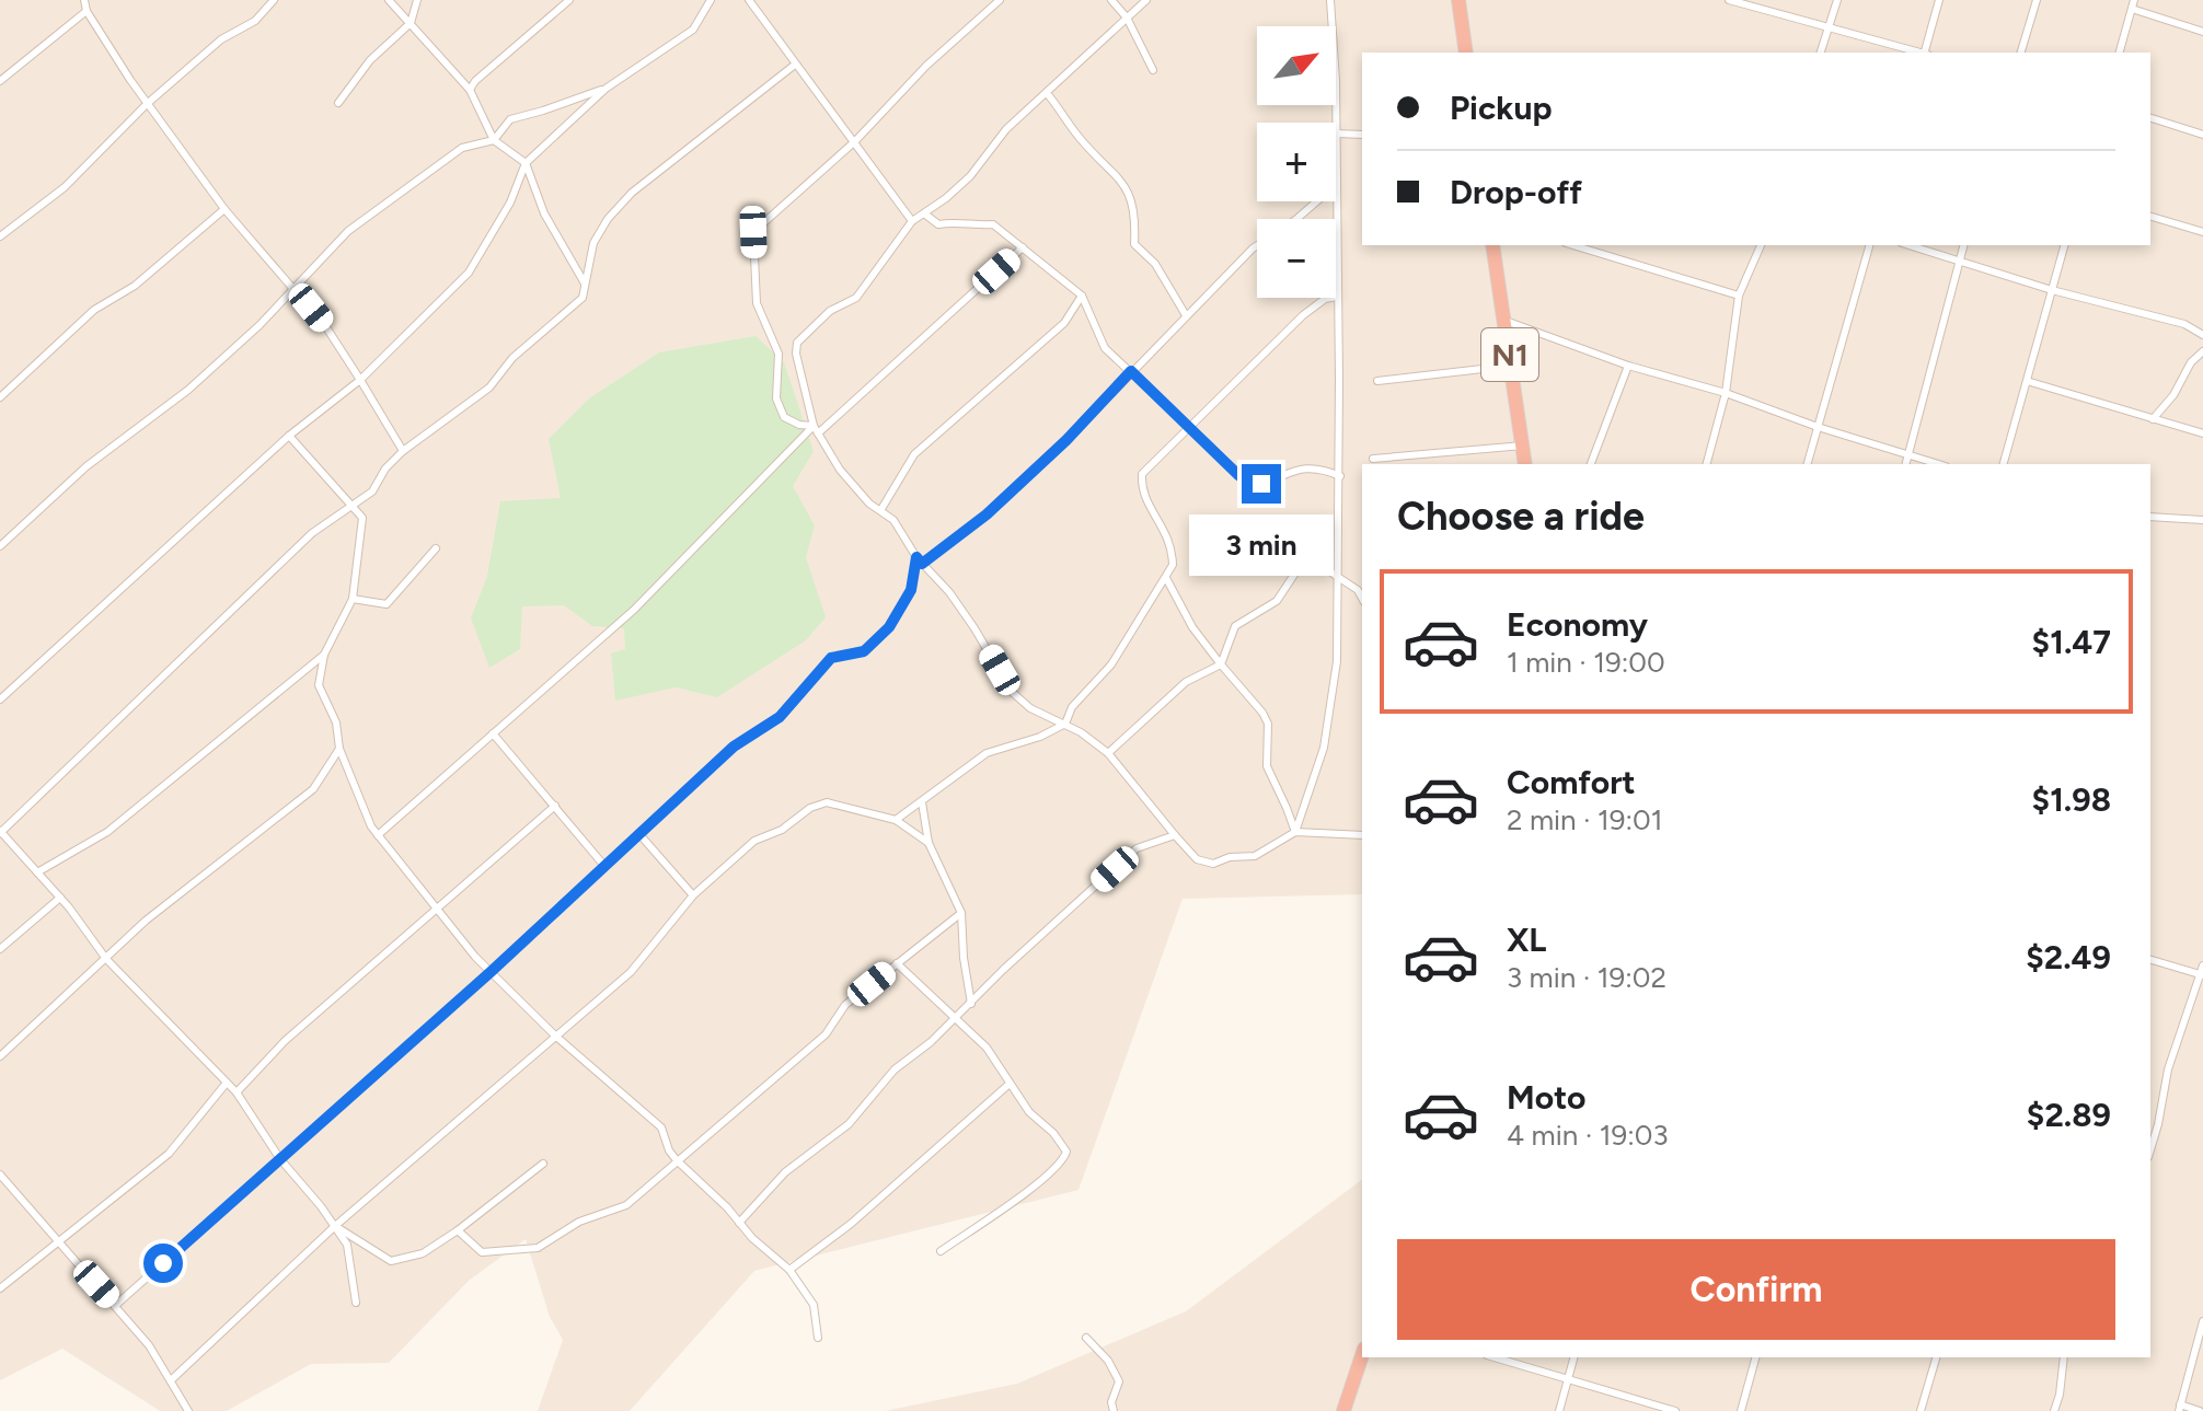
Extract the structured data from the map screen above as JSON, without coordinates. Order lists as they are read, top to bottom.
{
  "streets": {
    "highway": ["N1"]
  },
  "north": "top right",
  "page": {
    "map_buttons": ["+", "−"],
    "banner": ["Pickup", "Drop-off"],
    "heading": "Choose a ride",
    "bubble": "3 min",
    "list": [
      {
        "name": "Economy",
        "note": "1 min · 19:00",
        "value": "$1.47"
      },
      {
        "name": "Comfort",
        "note": "2 min · 19:01",
        "value": "$1.98"
      },
      {
        "name": "XL",
        "note": "3 min · 19:02",
        "value": "$2.49"
      },
      {
        "name": "Moto",
        "note": "4 min · 19:03",
        "value": "$2.89"
      }
    ],
    "buttons": "Confirm"
  }
}
